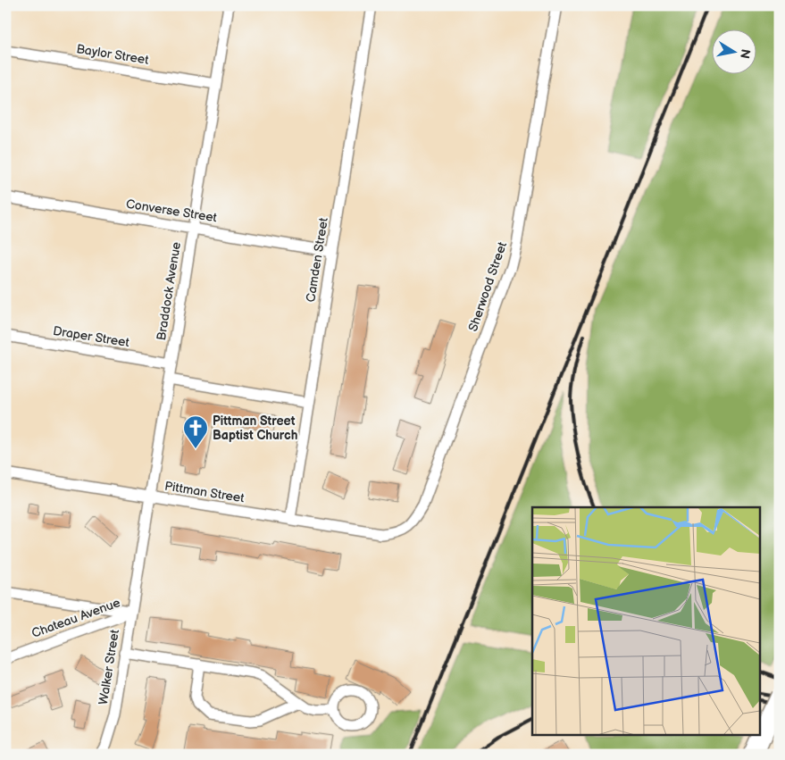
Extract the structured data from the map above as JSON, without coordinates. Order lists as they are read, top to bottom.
{
  "streets": {
    "street": [
      "Baylor Street",
      "Converse Street",
      "Camden Street",
      "Sherwood Street",
      "Braddock Avenue",
      "Draper Street",
      "Pittman Street",
      "Chateau Avenue",
      "Walker Street"
    ]
  },
  "crossings": [
    ["Baylor Street", "Braddock Avenue"],
    ["Converse Street", "Camden Street"],
    ["Converse Street", "Braddock Avenue"],
    ["Camden Street", "Pittman Street"],
    ["Sherwood Street", "Pittman Street"],
    ["Braddock Avenue", "Draper Street"],
    ["Braddock Avenue", "Pittman Street"],
    ["Braddock Avenue", "Walker Street"],
    ["Chateau Avenue", "Walker Street"]
  ],
  "places": {
    "church": ["Pittman Street Baptist Church"]
  },
  "north": "right"
}
